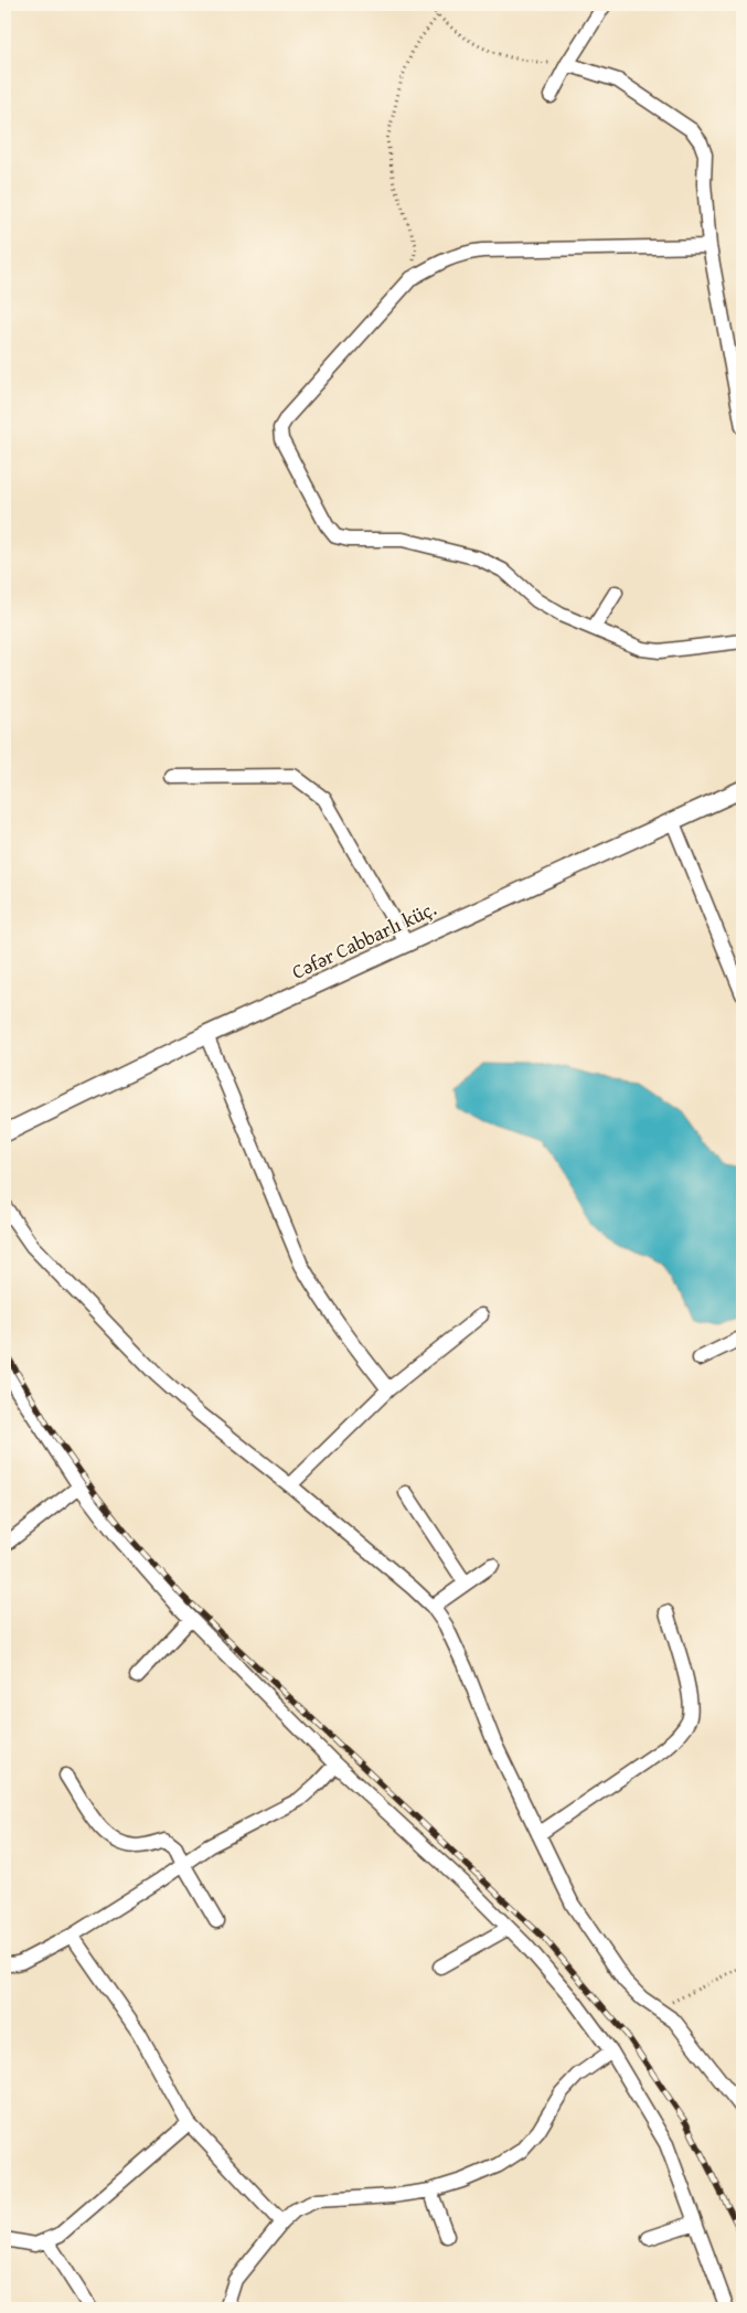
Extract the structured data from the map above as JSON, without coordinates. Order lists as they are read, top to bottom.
{
  "streets": {
    "street": ["Cəfər Cabbarlı küç."]
  }
}
